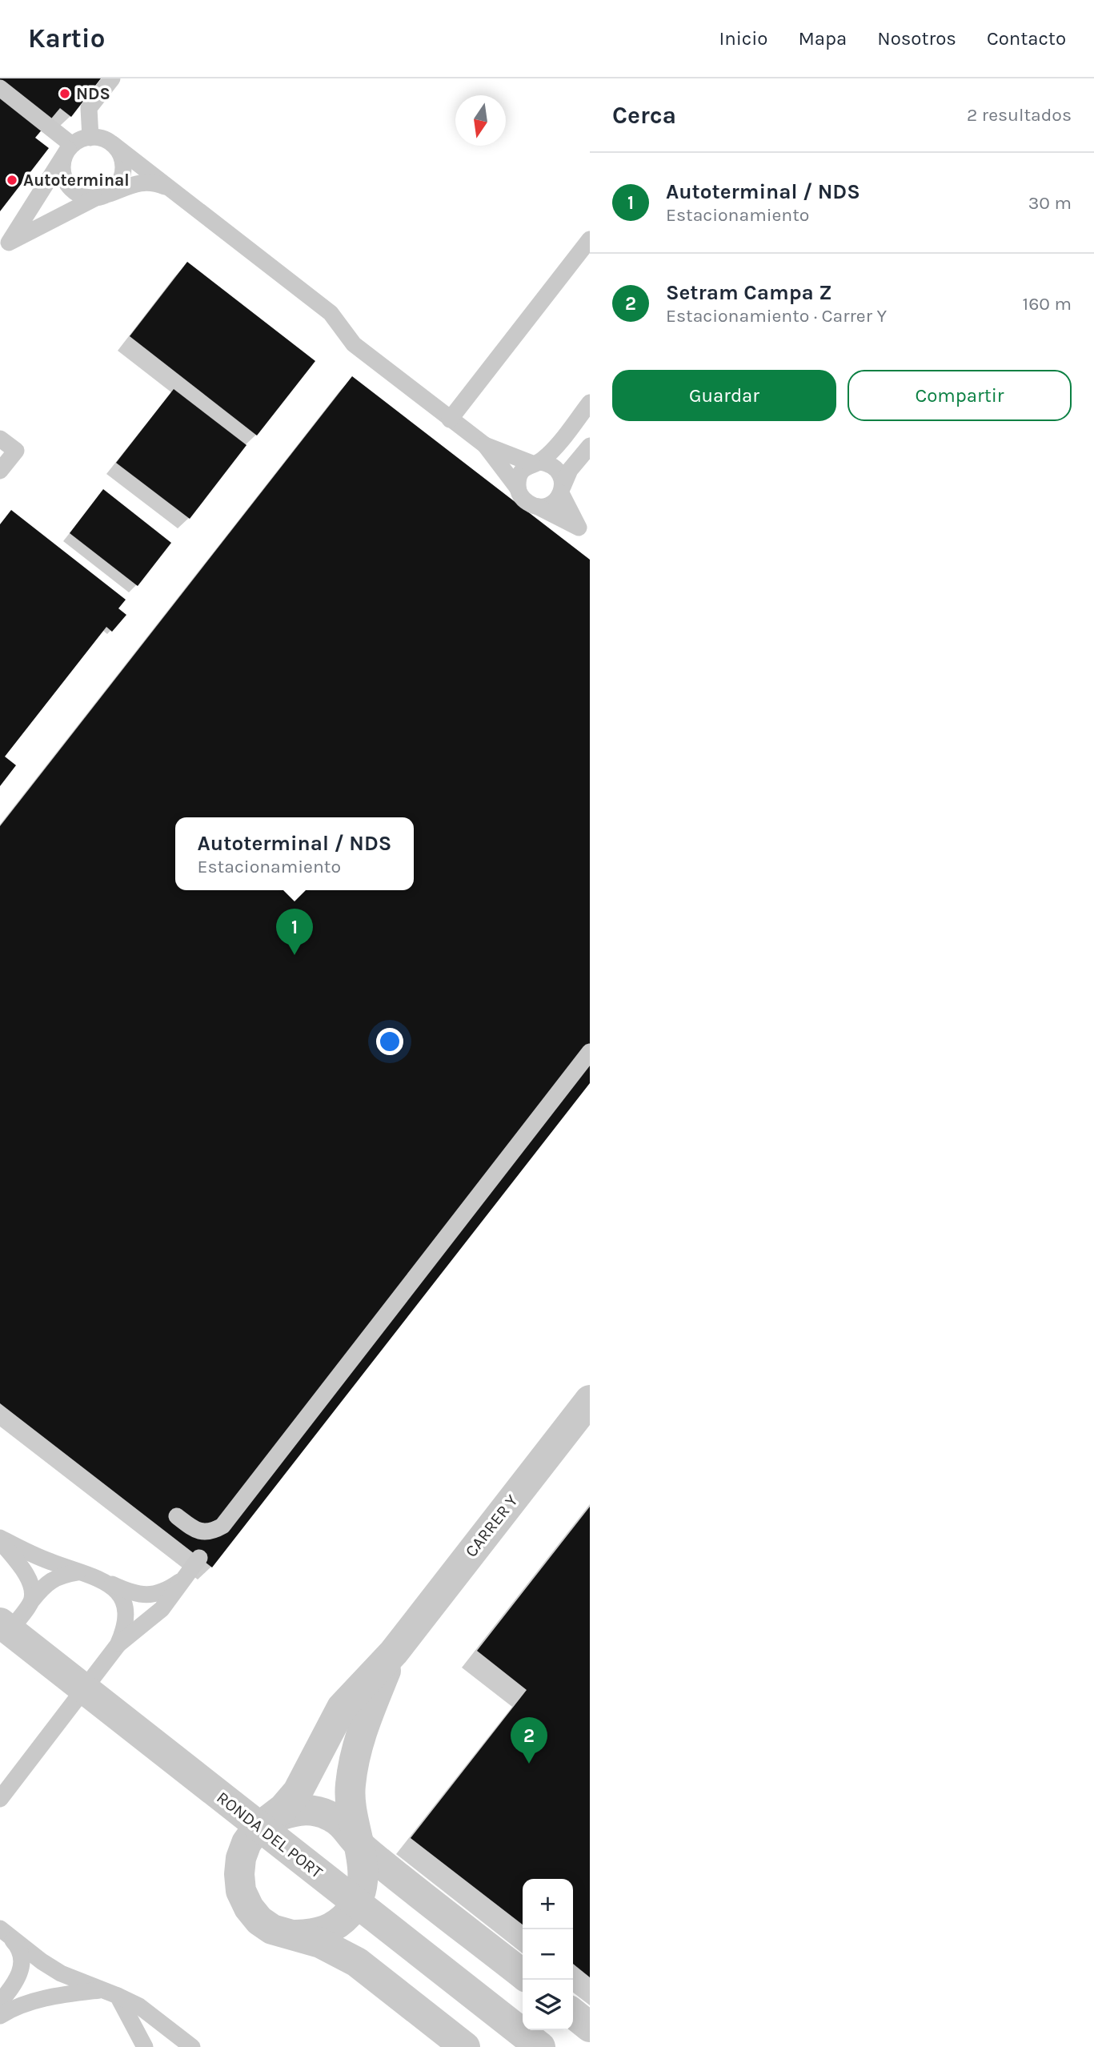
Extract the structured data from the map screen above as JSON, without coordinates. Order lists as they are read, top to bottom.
{
  "streets": {
    "street": ["CARRER Y", "RONDA DEL PORT"]
  },
  "places": ["NDS", "Autoterminal"],
  "north": "bottom",
  "page": {
    "header": "Kartio",
    "nav": [
      "Inicio",
      "Mapa",
      "Nosotros",
      "Contacto"
    ],
    "heading": ["Cerca", "2 resultados"],
    "list": [
      {
        "mark": "1",
        "name": "Autoterminal / NDS",
        "note": "Estacionamiento",
        "value": "30 m"
      },
      {
        "mark": "2",
        "name": "Setram Campa Z",
        "note": "Estacionamiento · Carrer Y",
        "value": "160 m"
      }
    ],
    "buttons": ["Guardar", "Compartir"],
    "popup": ["Autoterminal / NDS", "Estacionamiento"],
    "pins": ["1", "2"],
    "map_buttons": ["+", "−"]
  }
}
